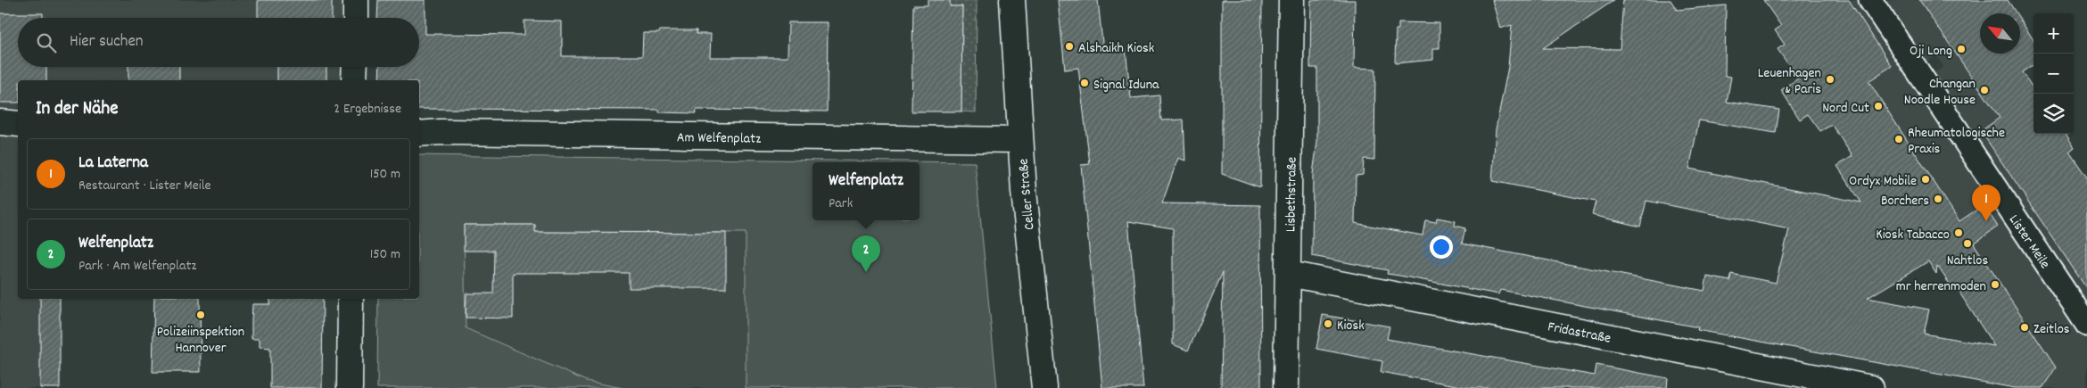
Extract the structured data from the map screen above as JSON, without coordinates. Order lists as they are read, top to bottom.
{
  "streets": {
    "street": [
      "Am Welfenplatz",
      "Celler Straße",
      "Lisbethstraße",
      "Lister Meile",
      "Fridastraße"
    ]
  },
  "crossings": [
    ["Am Welfenplatz", "Celler Straße"],
    ["Lisbethstraße", "Fridastraße"]
  ],
  "places": [
    "Alshaikh Kiosk",
    "Oji Long",
    "Leuenhagen & Paris",
    "Signal Iduna",
    "Changan Noodle House",
    "Nord Cut",
    "Rheumatologische Praxis",
    "Ordyx Mobile",
    "Borchers",
    "Kiosk Tabacco",
    "Nahtlos",
    "mr herrenmoden",
    "Polizeiinspektion Hannover",
    "Kiosk",
    "Zeitlos"
  ],
  "north": "top left",
  "page": {
    "map_buttons": ["+", "−"],
    "search": "Hier suchen",
    "heading": ["In der Nähe", "2 Ergebnisse"],
    "list": [
      {
        "mark": "1",
        "name": "La Laterna",
        "note": "Restaurant · Lister Meile",
        "value": "150 m"
      },
      {
        "mark": "2",
        "name": "Welfenplatz",
        "note": "Park · Am Welfenplatz",
        "value": "150 m"
      }
    ],
    "popup": ["Welfenplatz", "Park"],
    "pins": ["1", "2"]
  }
}
